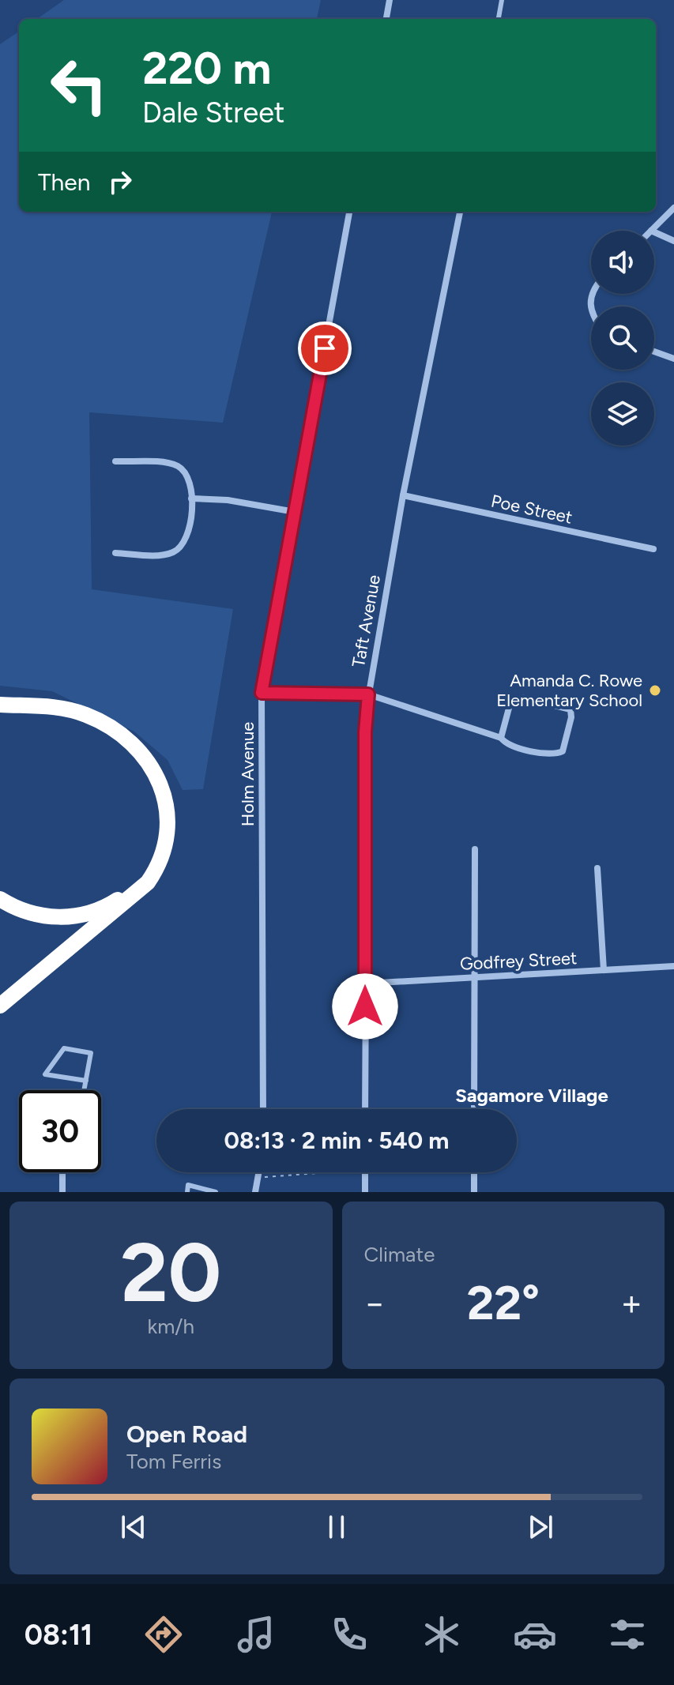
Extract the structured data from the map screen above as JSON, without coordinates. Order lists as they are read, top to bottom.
{
  "streets": {
    "street": [
      "Poe Street",
      "Taft Avenue",
      "Holm Avenue",
      "Godfrey Street"
    ]
  },
  "crossings": [
    ["Poe Street", "Taft Avenue"],
    ["Taft Avenue", "Godfrey Street"]
  ],
  "districts": ["Sagamore Village"],
  "places": ["Amanda C. Rowe Elementary School"],
  "page": {
    "turn": ["220 m", "Dale Street"],
    "then": "Then",
    "limit": "30",
    "trip": "08:13 · 2 min · 540 m",
    "tile": [
      ["20", "km/h"],
      "Climate"
    ],
    "heat": ["−", "22°", "+"],
    "song": ["Open Road", "Tom Ferris"],
    "tabs": "08:11"
  }
}
